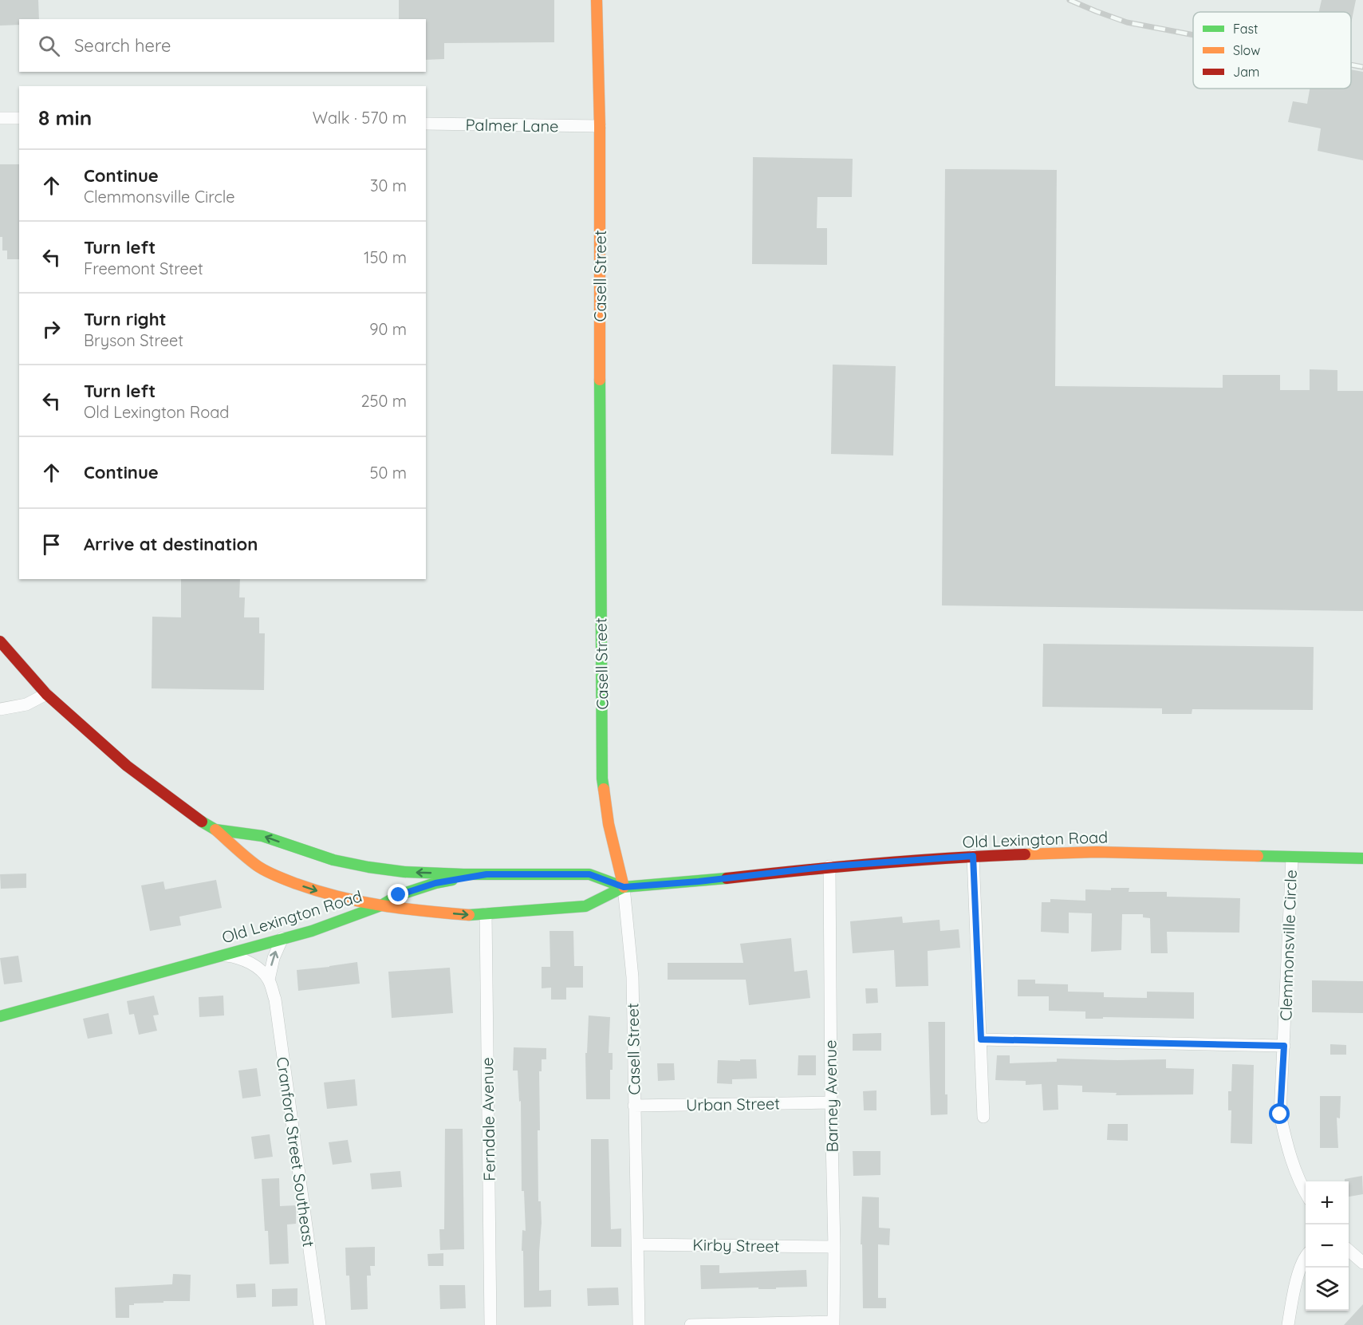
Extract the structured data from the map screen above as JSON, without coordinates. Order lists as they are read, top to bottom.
{
  "streets": {
    "main road": ["Casell Street", "Old Lexington Road"],
    "street": [
      "Palmer Lane",
      "Clemmonsville Circle",
      "Barney Avenue",
      "Urban Street",
      "Ferndale Avenue",
      "Cranford Street Southeast",
      "Kirby Street"
    ]
  },
  "crossings": [
    ["Palmer Lane", "Casell Street"],
    ["Casell Street", "Old Lexington Road"],
    ["Casell Street", "Urban Street"],
    ["Casell Street", "Kirby Street"],
    ["Old Lexington Road", "Clemmonsville Circle"],
    ["Old Lexington Road", "Barney Avenue"],
    ["Old Lexington Road", "Ferndale Avenue"],
    ["Old Lexington Road", "Cranford Street Southeast"],
    ["Barney Avenue", "Urban Street"],
    ["Barney Avenue", "Kirby Street"]
  ],
  "legend": ["Fast", "Slow", "Jam"],
  "page": {
    "search": "Search here",
    "heading": ["8 min", "Walk · 570 m"],
    "list": [
      ["Continue", "Clemmonsville Circle", "30 m"],
      ["Turn left", "Freemont Street", "150 m"],
      ["Turn right", "Bryson Street", "90 m"],
      ["Turn left", "Old Lexington Road", "250 m"],
      ["Continue", "50 m"],
      "Arrive at destination"
    ],
    "map_buttons": ["+", "−"]
  }
}
